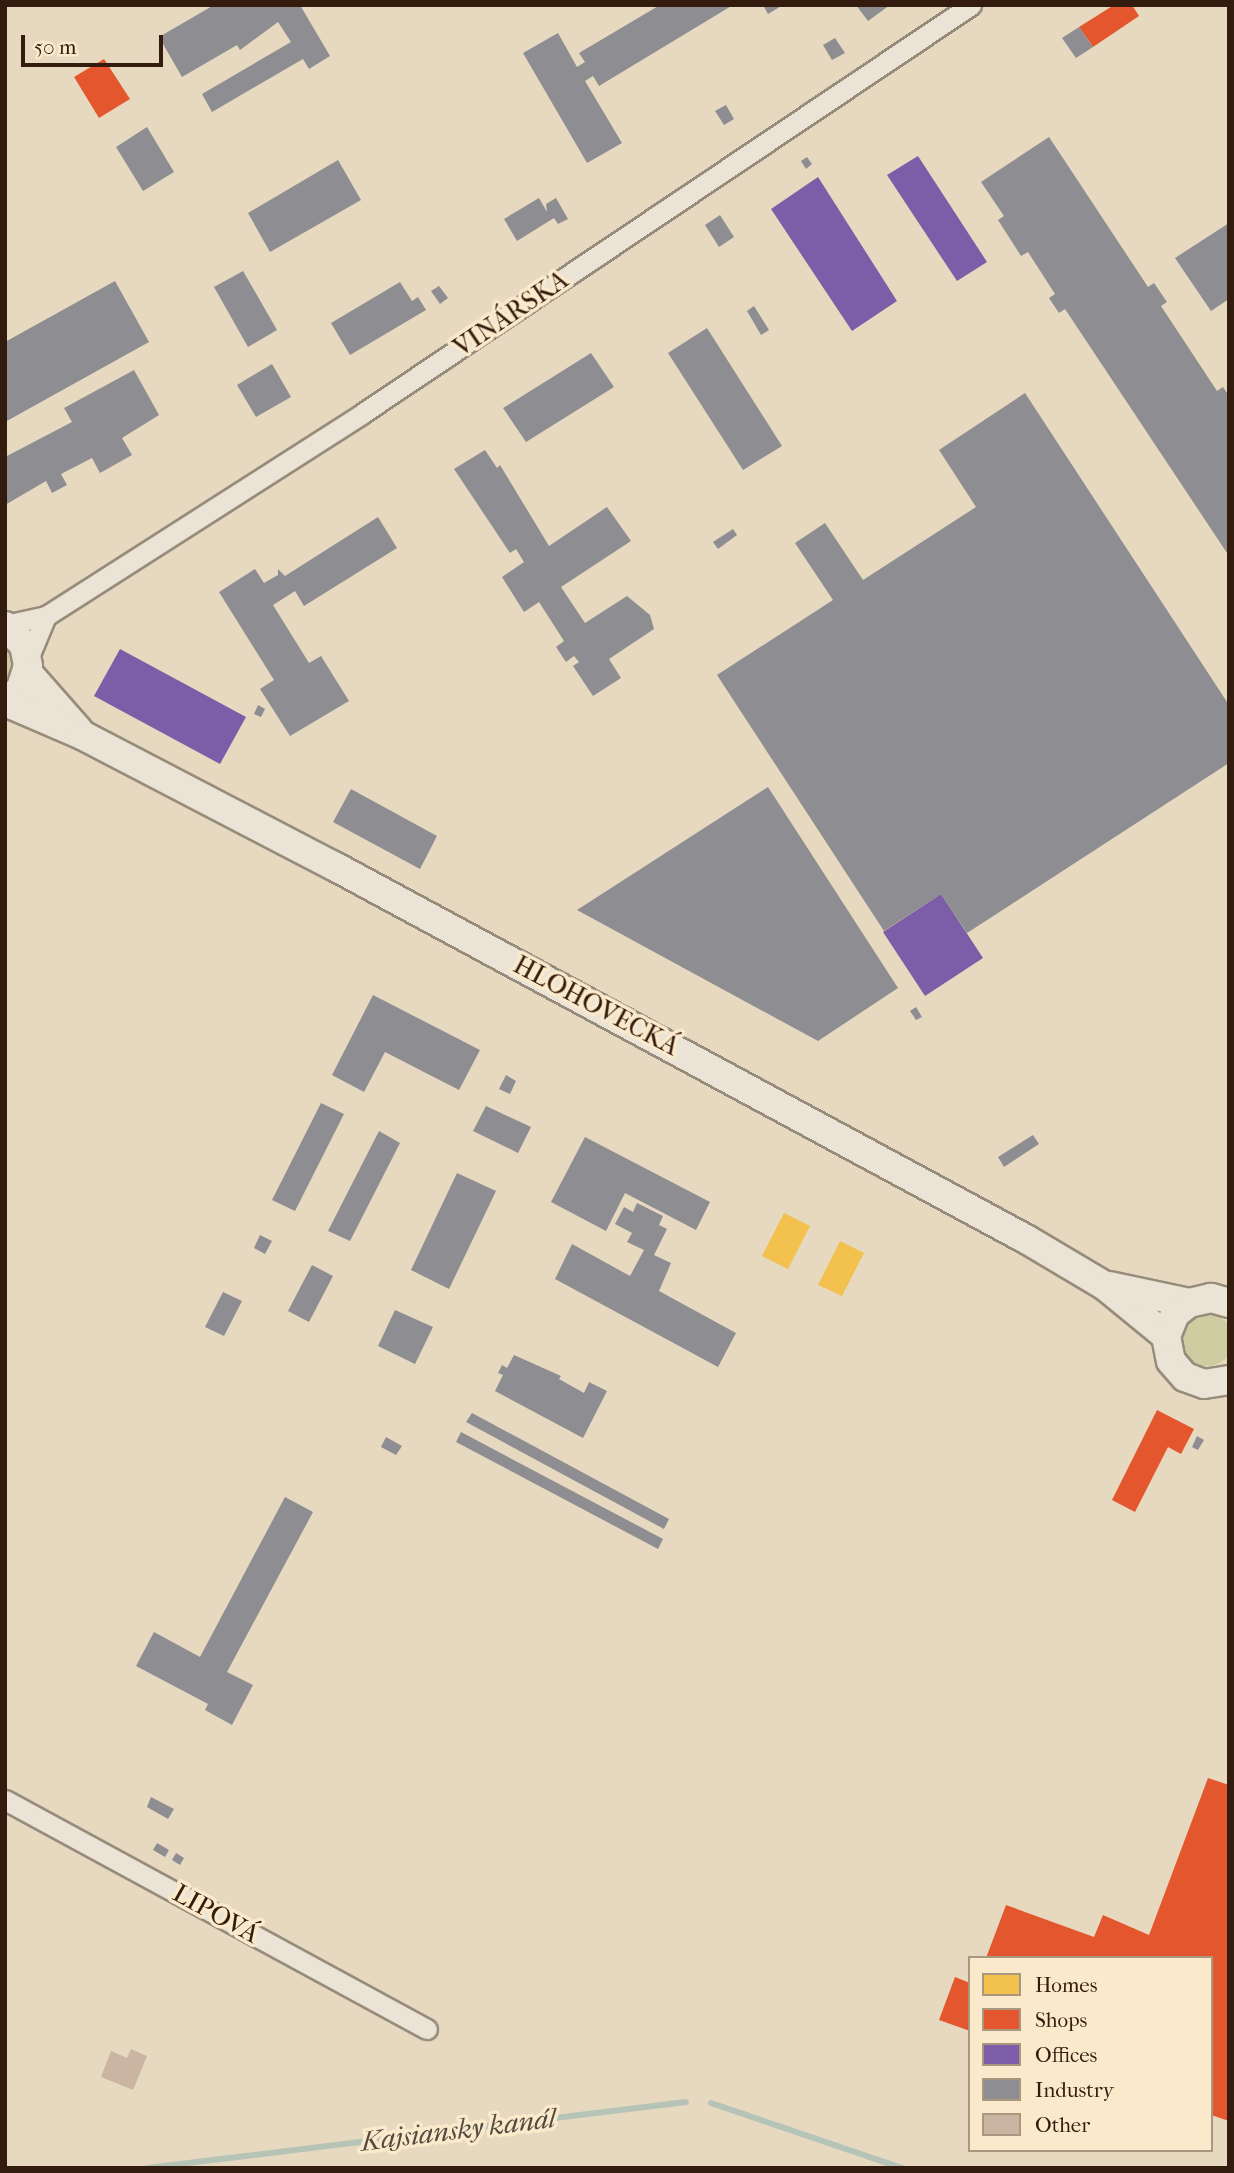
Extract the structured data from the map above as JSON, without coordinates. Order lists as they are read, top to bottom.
{
  "streets": {
    "main road": ["HLOHOVECKÁ"],
    "street": ["VINÁRSKA", "LIPOVÁ"]
  },
  "crossings": [
    ["VINÁRSKA", "HLOHOVECKÁ"]
  ],
  "water": ["Kajsiansky kanál"],
  "legend": [
    "Homes",
    "Shops",
    "Offices",
    "Industry",
    "Other"
  ],
  "scale_bar": "50 m"
}
